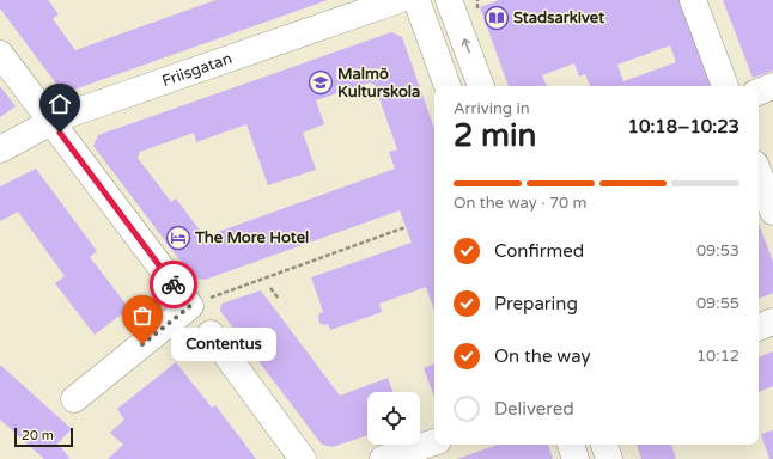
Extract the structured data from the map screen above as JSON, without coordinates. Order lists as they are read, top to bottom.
{
  "streets": {
    "street": ["Friisgatan"]
  },
  "places": {
    "library": ["Stadsarkivet"],
    "school or university": ["Malmö Kulturskola"],
    "hotel": ["The More Hotel"],
    "other": ["Contentus"]
  },
  "scale_bar": "20 m",
  "page": {
    "heading": ["2 min", "Arriving in", "10:18–10:23"],
    "bar": "On the way · 70 m",
    "list": [
      ["Confirmed", "09:53"],
      ["Preparing", "09:55"],
      ["On the way", "10:12"],
      "Delivered"
    ],
    "bubble": "Contentus",
    "scale": "20 m"
  }
}
